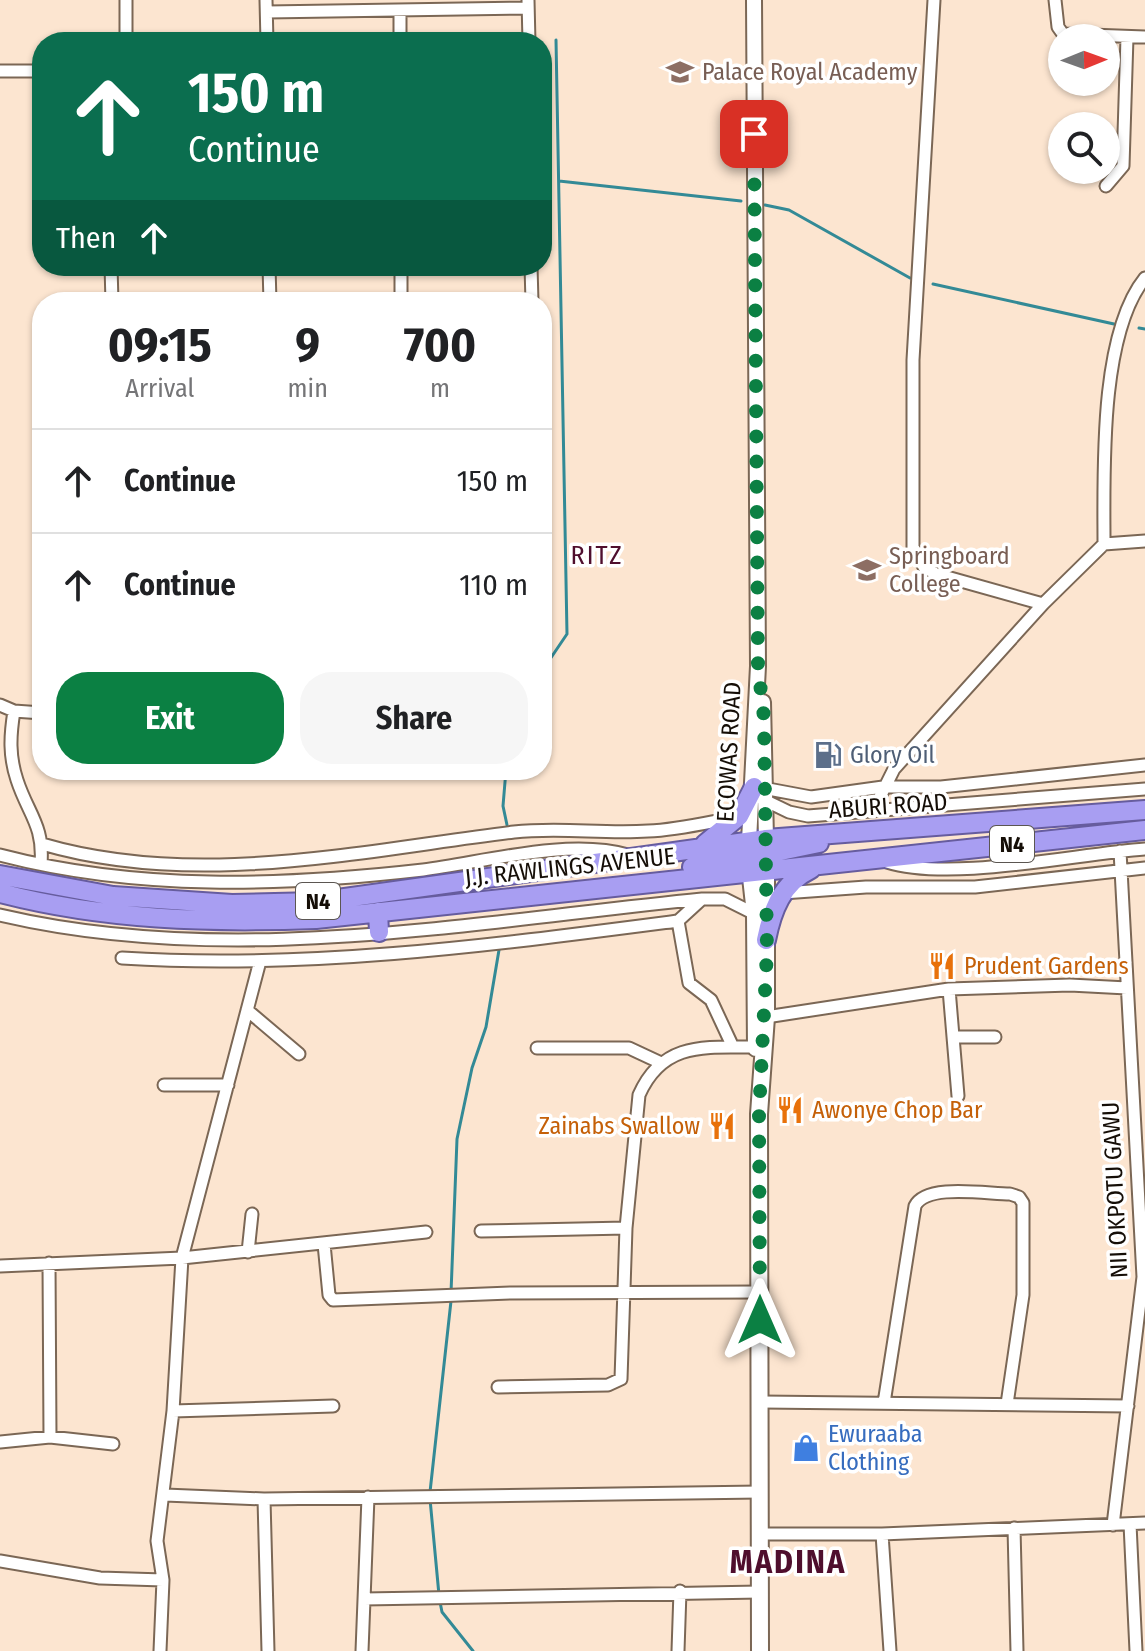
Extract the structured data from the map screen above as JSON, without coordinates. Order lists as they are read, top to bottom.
{
  "streets": {
    "highway": ["ABURI ROAD", "N4", "J.J. RAWLINGS AVENUE"],
    "street": ["ECOWAS ROAD", "NII OKPOTU GAWU"]
  },
  "crossings": [
    ["ECOWAS ROAD", "ABURI ROAD"],
    ["ECOWAS ROAD", "J.J. RAWLINGS AVENUE"],
    ["ABURI ROAD", "J.J. RAWLINGS AVENUE"]
  ],
  "districts": ["RITZ", "MADINA"],
  "places": {
    "school or university": ["Palace Royal Academy", "Springboard College"],
    "fuel station": ["Glory Oil"],
    "restaurant": ["Prudent Gardens", "Awonye Chop Bar", "Zainabs Swallow"],
    "shop": ["Ewuraaba Clothing"]
  },
  "north": "right",
  "page": {
    "turn": ["150 m", "Continue"],
    "then": "Then",
    "eta": [
      "09:15",
      "Arrival",
      "9",
      "min",
      "700",
      "m"
    ],
    "list": [
      {
        "name": "Continue",
        "value": "150 m"
      },
      {
        "name": "Continue",
        "value": "110 m"
      }
    ],
    "buttons": ["Exit", "Share"]
  }
}
